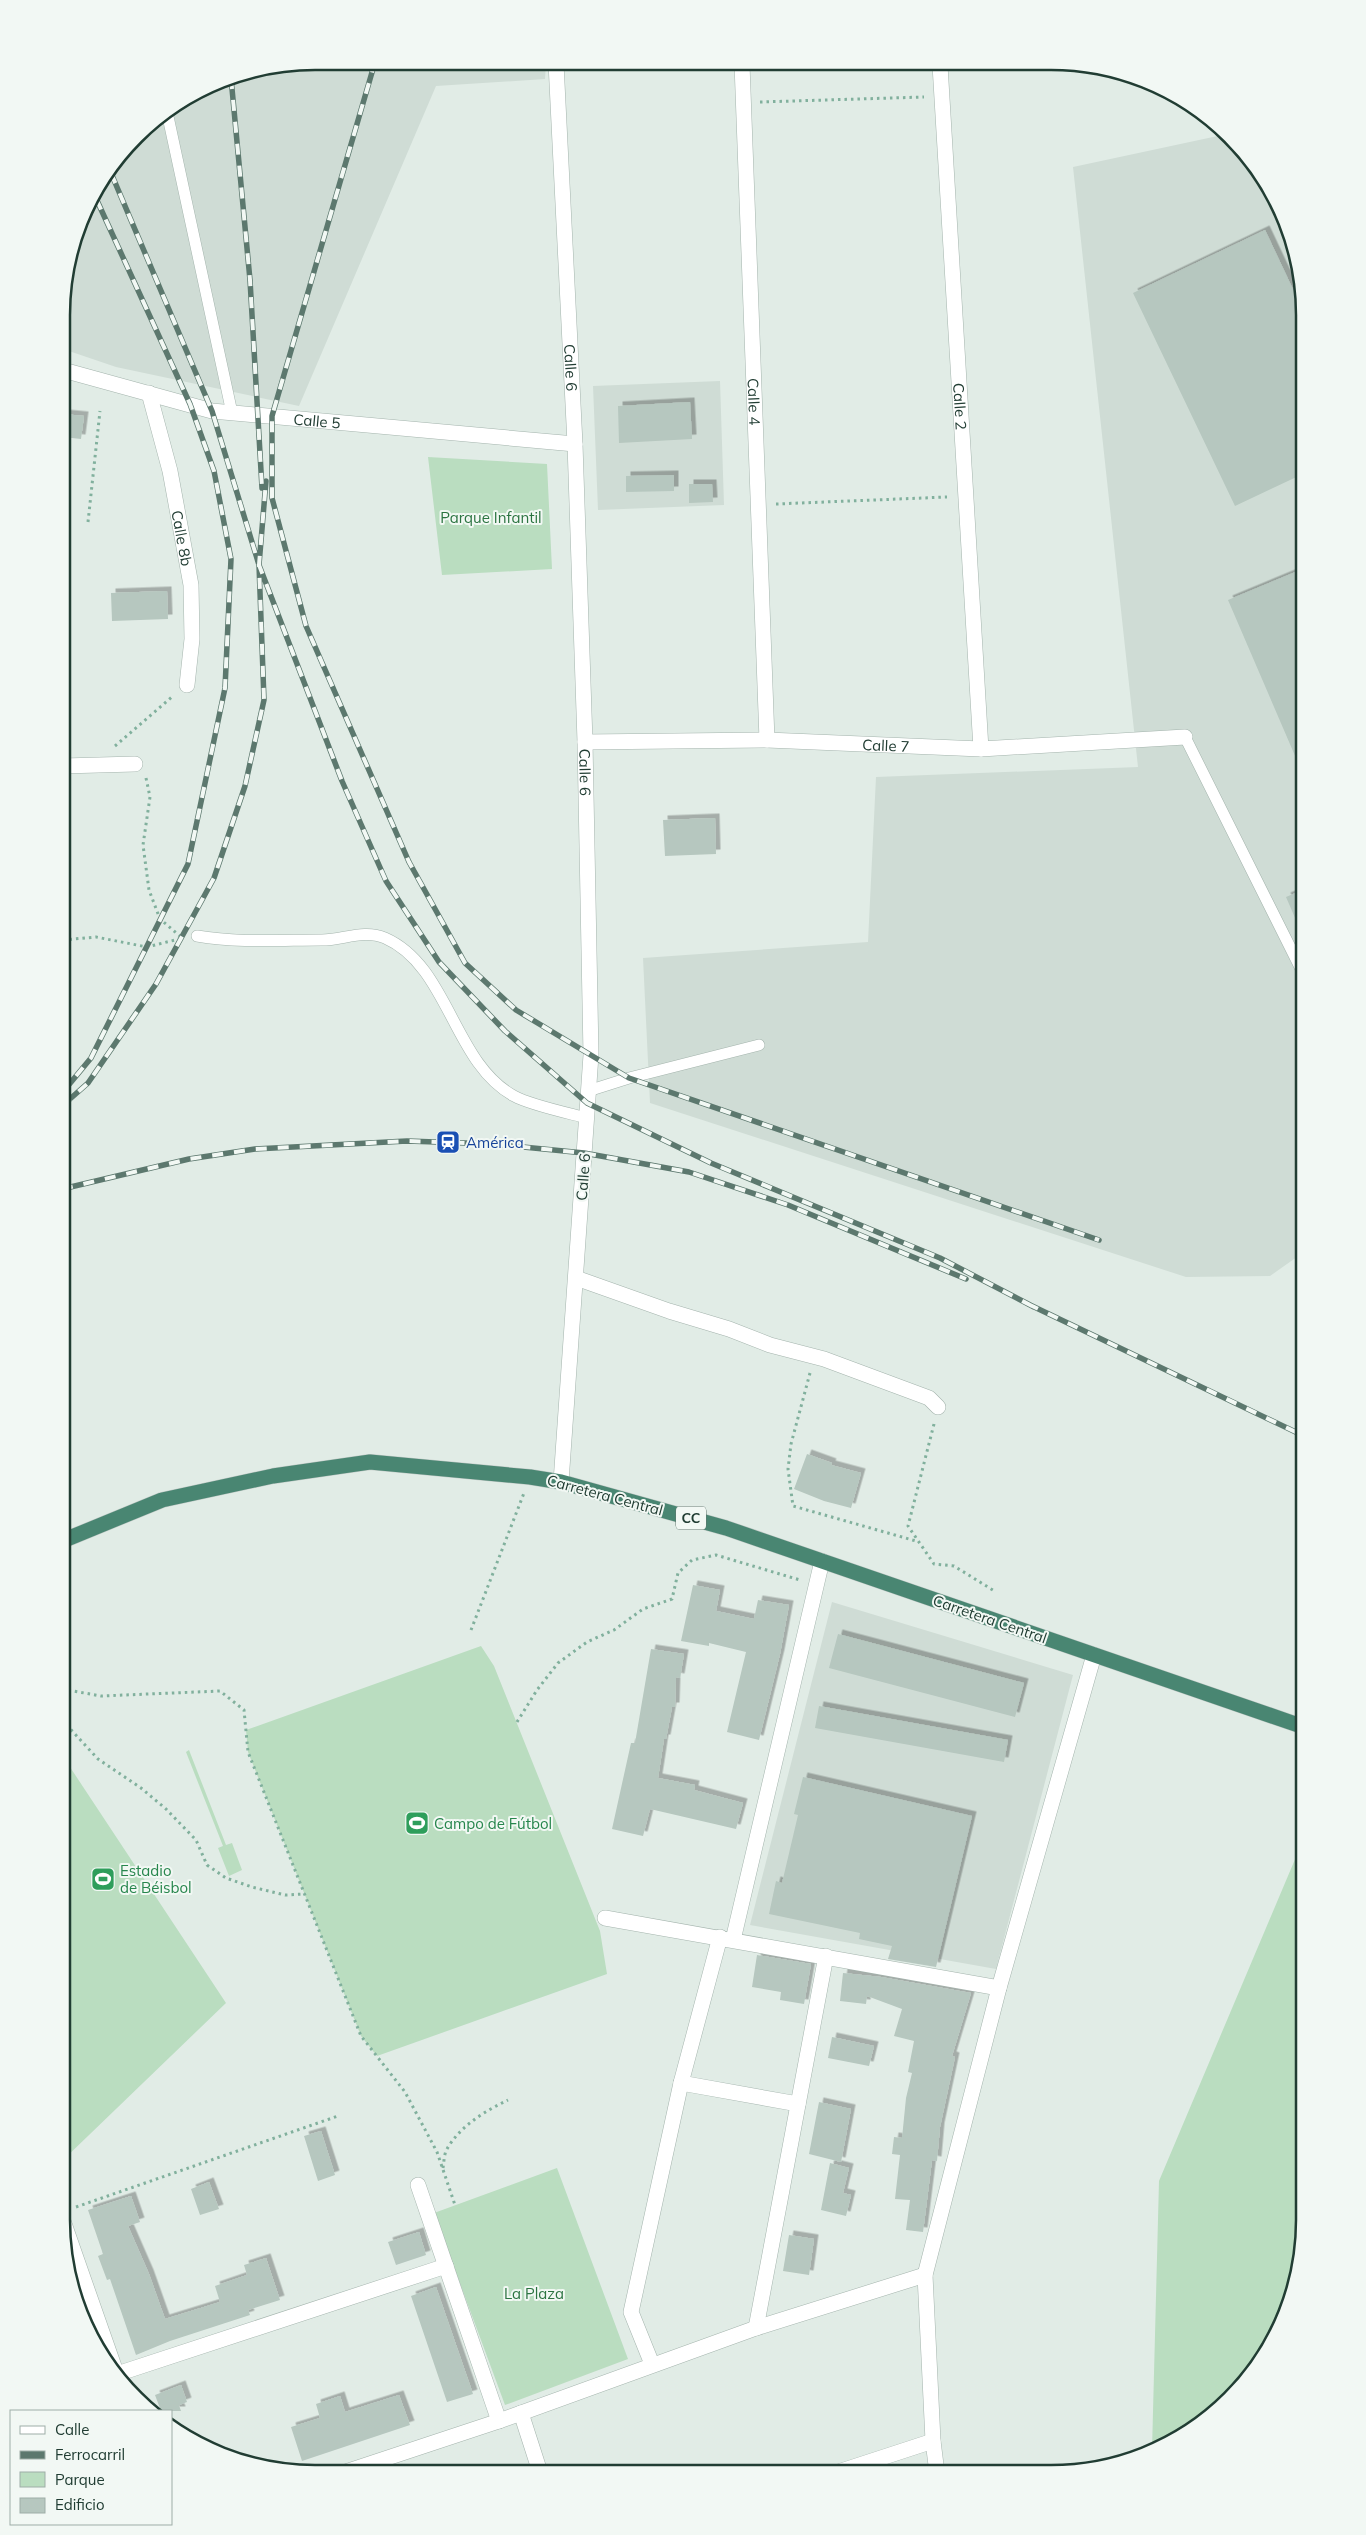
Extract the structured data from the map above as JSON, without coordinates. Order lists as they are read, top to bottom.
{
  "streets": {
    "highway": ["Carretera Central", "CC"],
    "street": [
      "Calle 6",
      "Calle 4",
      "Calle 2",
      "Calle 5",
      "Calle 8b",
      "Calle 7"
    ]
  },
  "crossings": [
    ["Calle 6", "Calle 5"],
    ["Calle 6", "Calle 7"],
    ["Calle 6", "Carretera Central"],
    ["Calle 4", "Calle 7"],
    ["Calle 2", "Calle 7"],
    ["Calle 5", "Calle 8b"]
  ],
  "parks": ["Parque Infantil", "La Plaza"],
  "places": {
    "station": ["América"],
    "sports": ["Campo de Fútbol", "Estadio de Béisbol"]
  },
  "legend": [
    "Calle",
    "Ferrocarril",
    "Parque",
    "Edificio"
  ]
}
